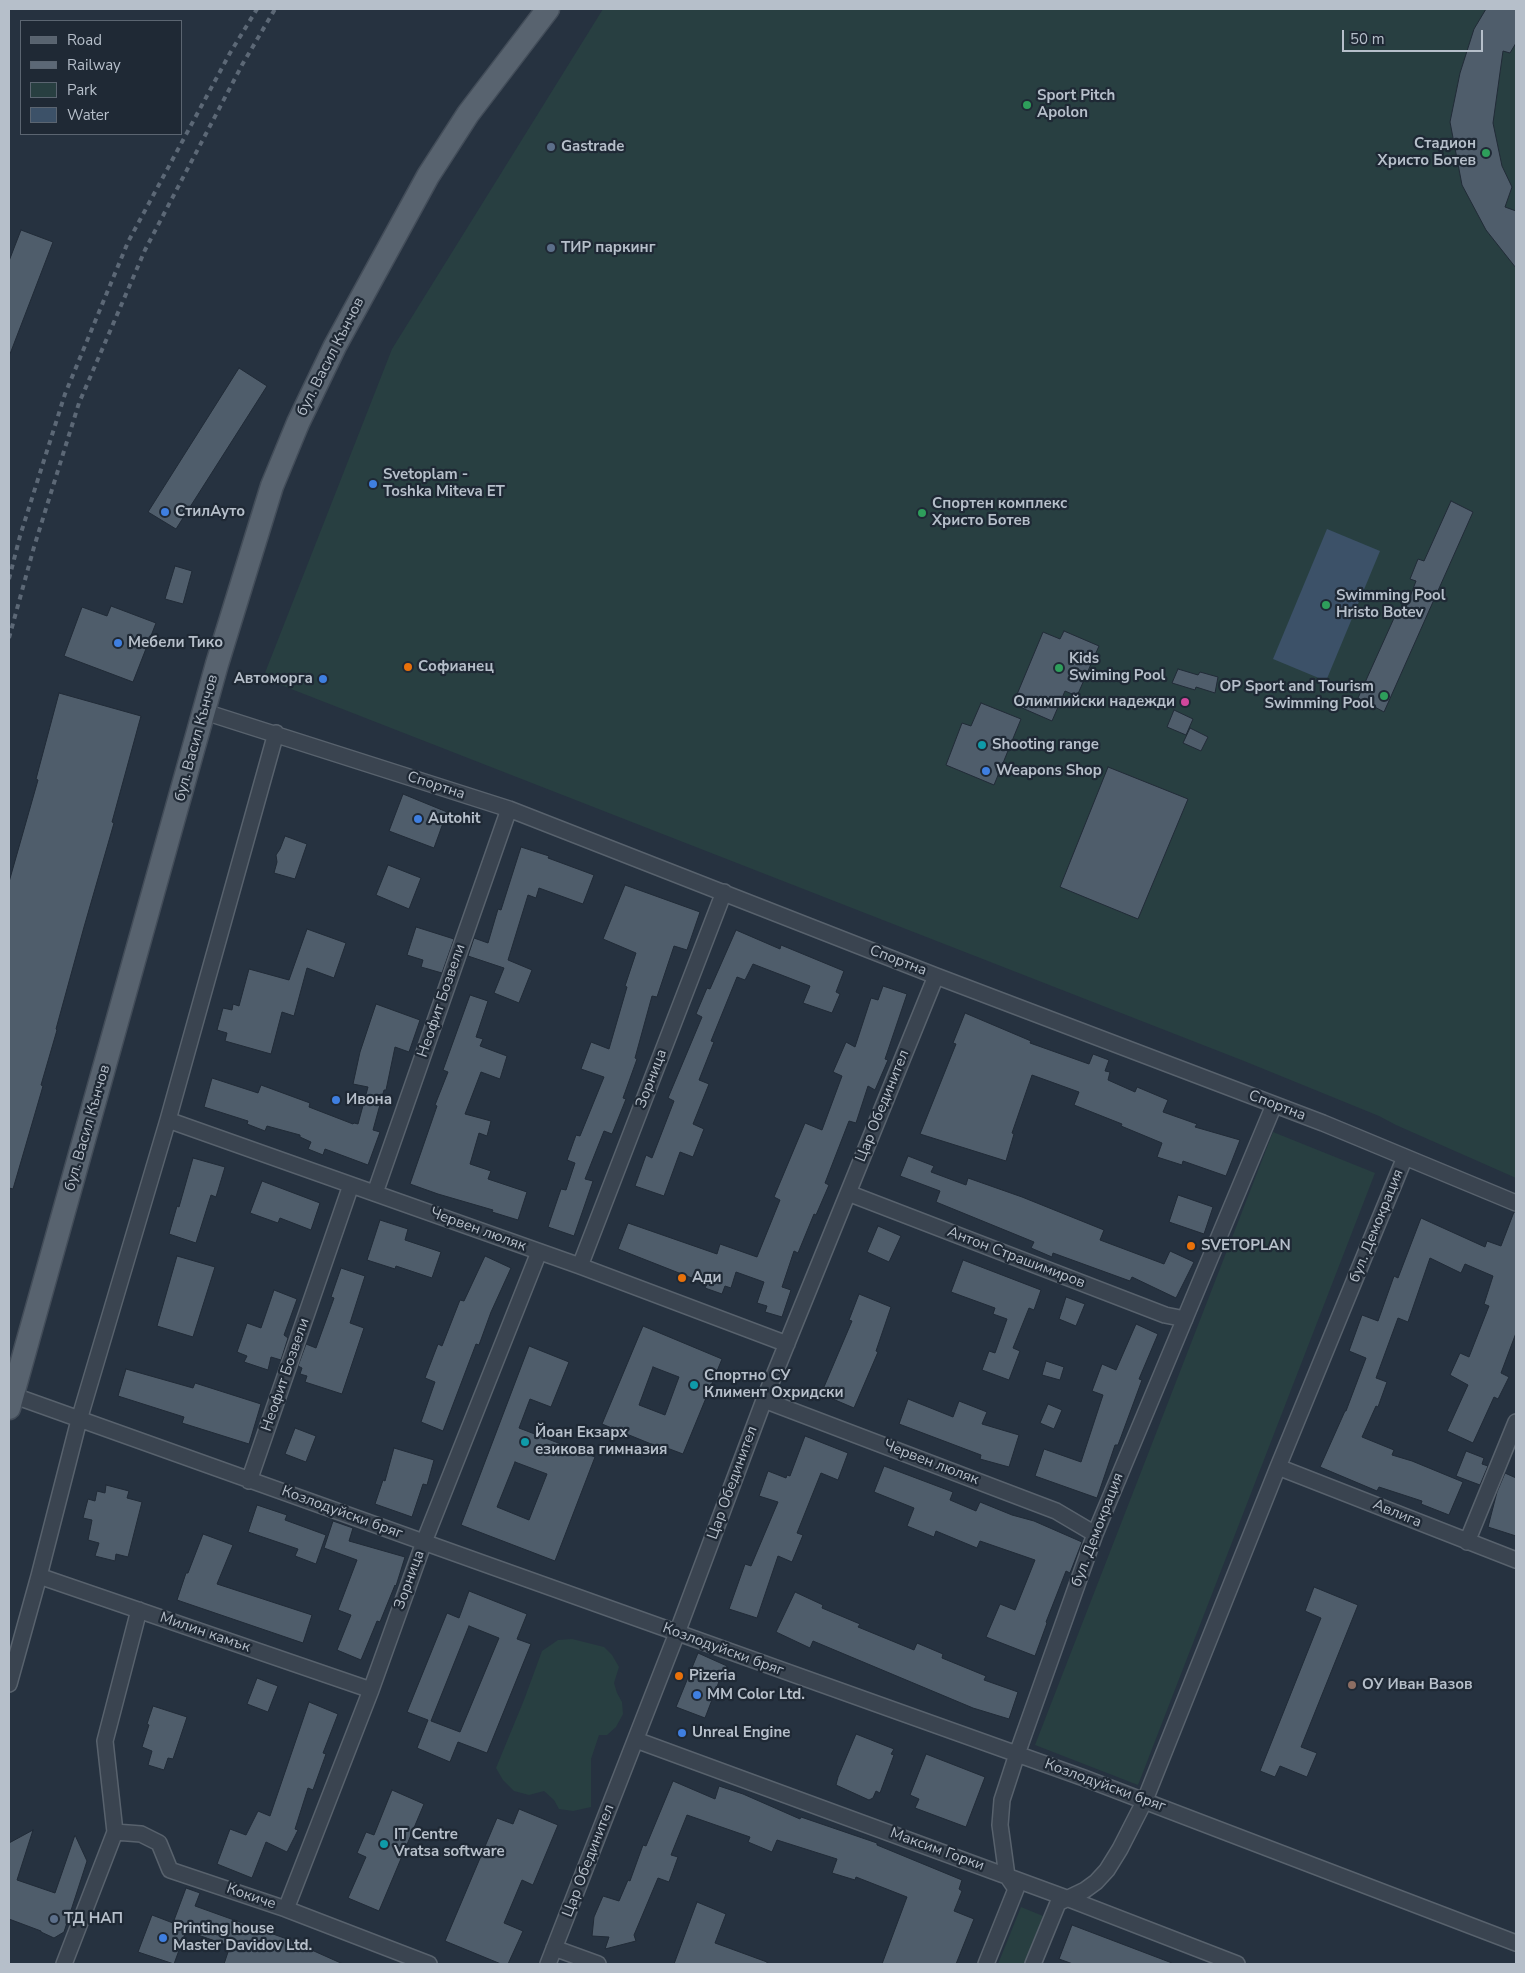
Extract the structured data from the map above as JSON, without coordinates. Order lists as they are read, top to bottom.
{
  "streets": {
    "main road": ["бул. Васил Кънчов"],
    "street": [
      "Спортна",
      "Неофит Бозвели",
      "Зорница",
      "Цар Обединител",
      "бул. Демокрация",
      "Червен люляк",
      "Антон Страшимиров",
      "Козлодуйски бряг",
      "Авлига",
      "Милин камък",
      "Максим Горки",
      "Кокиче"
    ]
  },
  "crossings": [
    ["бул. Васил Кънчов", "Спортна"],
    ["бул. Васил Кънчов", "Козлодуйски бряг"],
    ["Спортна", "Неофит Бозвели"],
    ["Спортна", "Зорница"],
    ["Спортна", "Цар Обединител"],
    ["Спортна", "бул. Демокрация"],
    ["Неофит Бозвели", "Червен люляк"],
    ["Неофит Бозвели", "Козлодуйски бряг"],
    ["Зорница", "Червен люляк"],
    ["Зорница", "Козлодуйски бряг"],
    ["Зорница", "Милин камък"],
    ["Зорница", "Кокиче"],
    ["Цар Обединител", "Червен люляк"],
    ["Цар Обединител", "Антон Страшимиров"],
    ["Цар Обединител", "Козлодуйски бряг"],
    ["Цар Обединител", "Максим Горки"],
    ["бул. Демокрация", "Червен люляк"],
    ["бул. Демокрация", "Антон Страшимиров"],
    ["бул. Демокрация", "Козлодуйски бряг"],
    ["бул. Демокрация", "Авлига"],
    ["бул. Демокрация", "Максим Горки"]
  ],
  "places": [
    "Sport Pitch Apolon",
    "Gastrade",
    "Стадион Христо Ботев",
    "ТИР паркинг",
    "Svetoplam - Toshka Miteva ET",
    "СтилАуто",
    "Спортен комплекс Христо Ботев",
    "Swimming Pool Hristo Botev",
    "Мебели Тико",
    "Софианец",
    "Kids Swiming Pool",
    "Автоморга",
    "OP Sport and Tourism Swimming Pool",
    "Олимпийски надежди",
    "Shooting range",
    "Weapons Shop",
    "Autohit",
    "Ивона",
    "SVETOPLAN",
    "Ади",
    "Спортно СУ Климент Охридски",
    "Йоан Екзарх езикова гимназия",
    "Pizeria",
    "ОУ Иван Вазов",
    "MM Color Ltd.",
    "Unreal Engine",
    "IT Centre Vratsa software",
    "ТД НАП",
    "Printing house Master Davidov Ltd."
  ],
  "legend": [
    "Road",
    "Railway",
    "Park",
    "Water"
  ],
  "scale_bar": "50 m"
}
